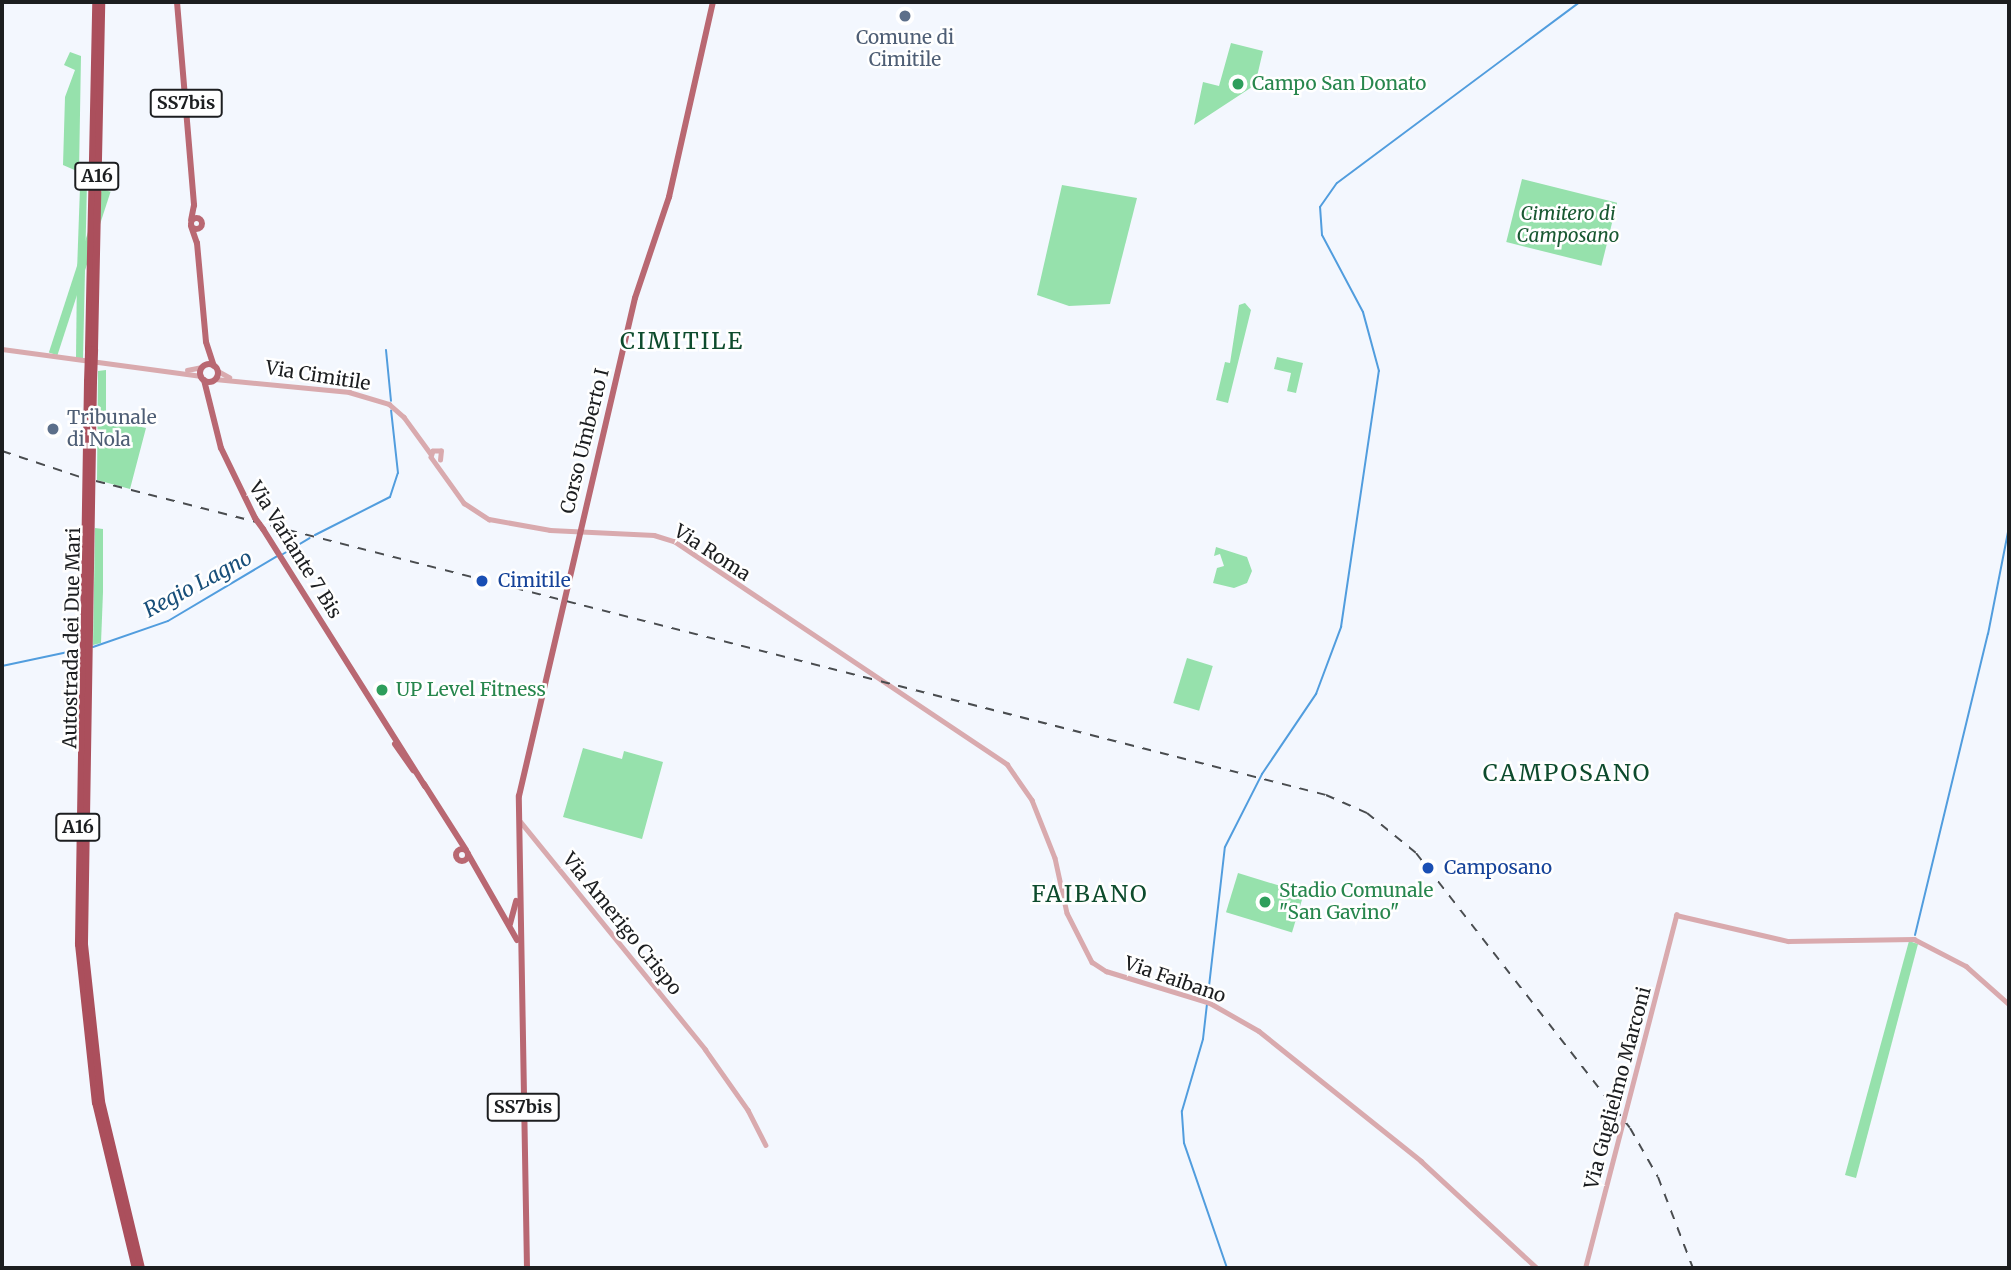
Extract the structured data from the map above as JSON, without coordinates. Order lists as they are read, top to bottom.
{
  "streets": {
    "highway": ["A16", "Autostrada dei Due Mari"],
    "main road": ["SS7bis", "Corso Umberto I", "Via Variante 7 Bis"],
    "street": [
      "Via Cimitile",
      "Via Roma",
      "Via Amerigo Crispo",
      "Via Faibano",
      "Via Guglielmo Marconi"
    ]
  },
  "crossings": [
    ["SS7bis", "Via Cimitile"],
    ["SS7bis", "Via Variante 7 Bis"],
    ["Via Cimitile", "Via Variante 7 Bis"],
    ["Via Cimitile", "Via Roma"],
    ["Corso Umberto I", "Via Variante 7 Bis"],
    ["Corso Umberto I", "Via Roma"],
    ["Corso Umberto I", "Via Amerigo Crispo"],
    ["Via Roma", "Via Faibano"]
  ],
  "districts": ["CIMITILE", "CAMPOSANO", "FAIBANO"],
  "water": ["Regio Lagno"],
  "parks": ["Cimitero di Camposano"],
  "places": [
    "Comune di Cimitile",
    "Campo San Donato",
    "Tribunale di Nola",
    "Cimitile",
    "UP Level Fitness",
    "Camposano",
    "Stadio Comunale \"San Gavino\""
  ]
}
